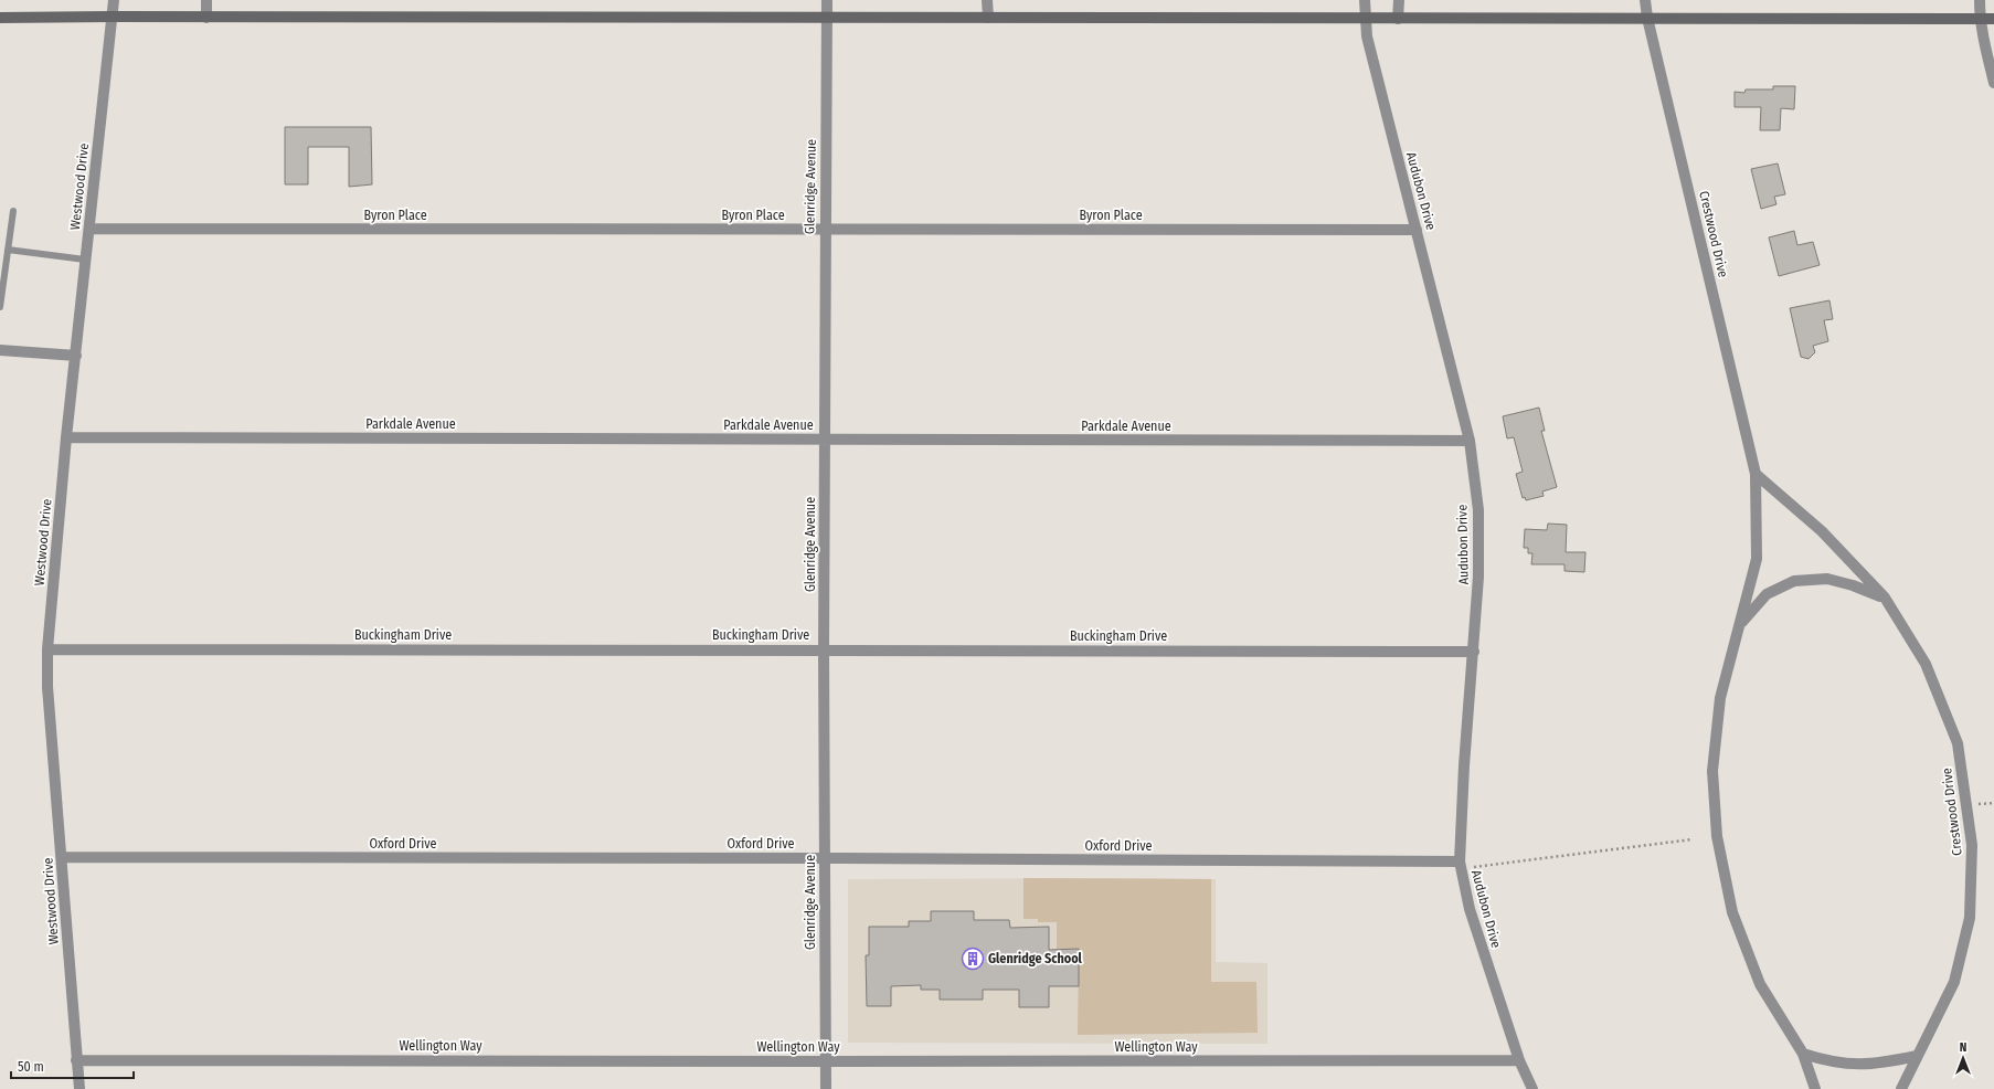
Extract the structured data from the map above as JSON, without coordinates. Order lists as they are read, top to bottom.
{
  "streets": {
    "street": [
      "Westwood Drive",
      "Glenridge Avenue",
      "Audubon Drive",
      "Byron Place",
      "Crestwood Drive",
      "Parkdale Avenue",
      "Buckingham Drive",
      "Oxford Drive",
      "Wellington Way"
    ]
  },
  "crossings": [
    ["Westwood Drive", "Byron Place"],
    ["Westwood Drive", "Parkdale Avenue"],
    ["Westwood Drive", "Buckingham Drive"],
    ["Westwood Drive", "Oxford Drive"],
    ["Westwood Drive", "Wellington Way"],
    ["Glenridge Avenue", "Byron Place"],
    ["Glenridge Avenue", "Parkdale Avenue"],
    ["Glenridge Avenue", "Buckingham Drive"],
    ["Glenridge Avenue", "Oxford Drive"],
    ["Glenridge Avenue", "Wellington Way"],
    ["Audubon Drive", "Byron Place"],
    ["Audubon Drive", "Parkdale Avenue"],
    ["Audubon Drive", "Buckingham Drive"],
    ["Audubon Drive", "Oxford Drive"],
    ["Audubon Drive", "Wellington Way"]
  ],
  "places": {
    "building": ["Glenridge School"]
  },
  "scale_bar": "50 m",
  "north": "top"
}
